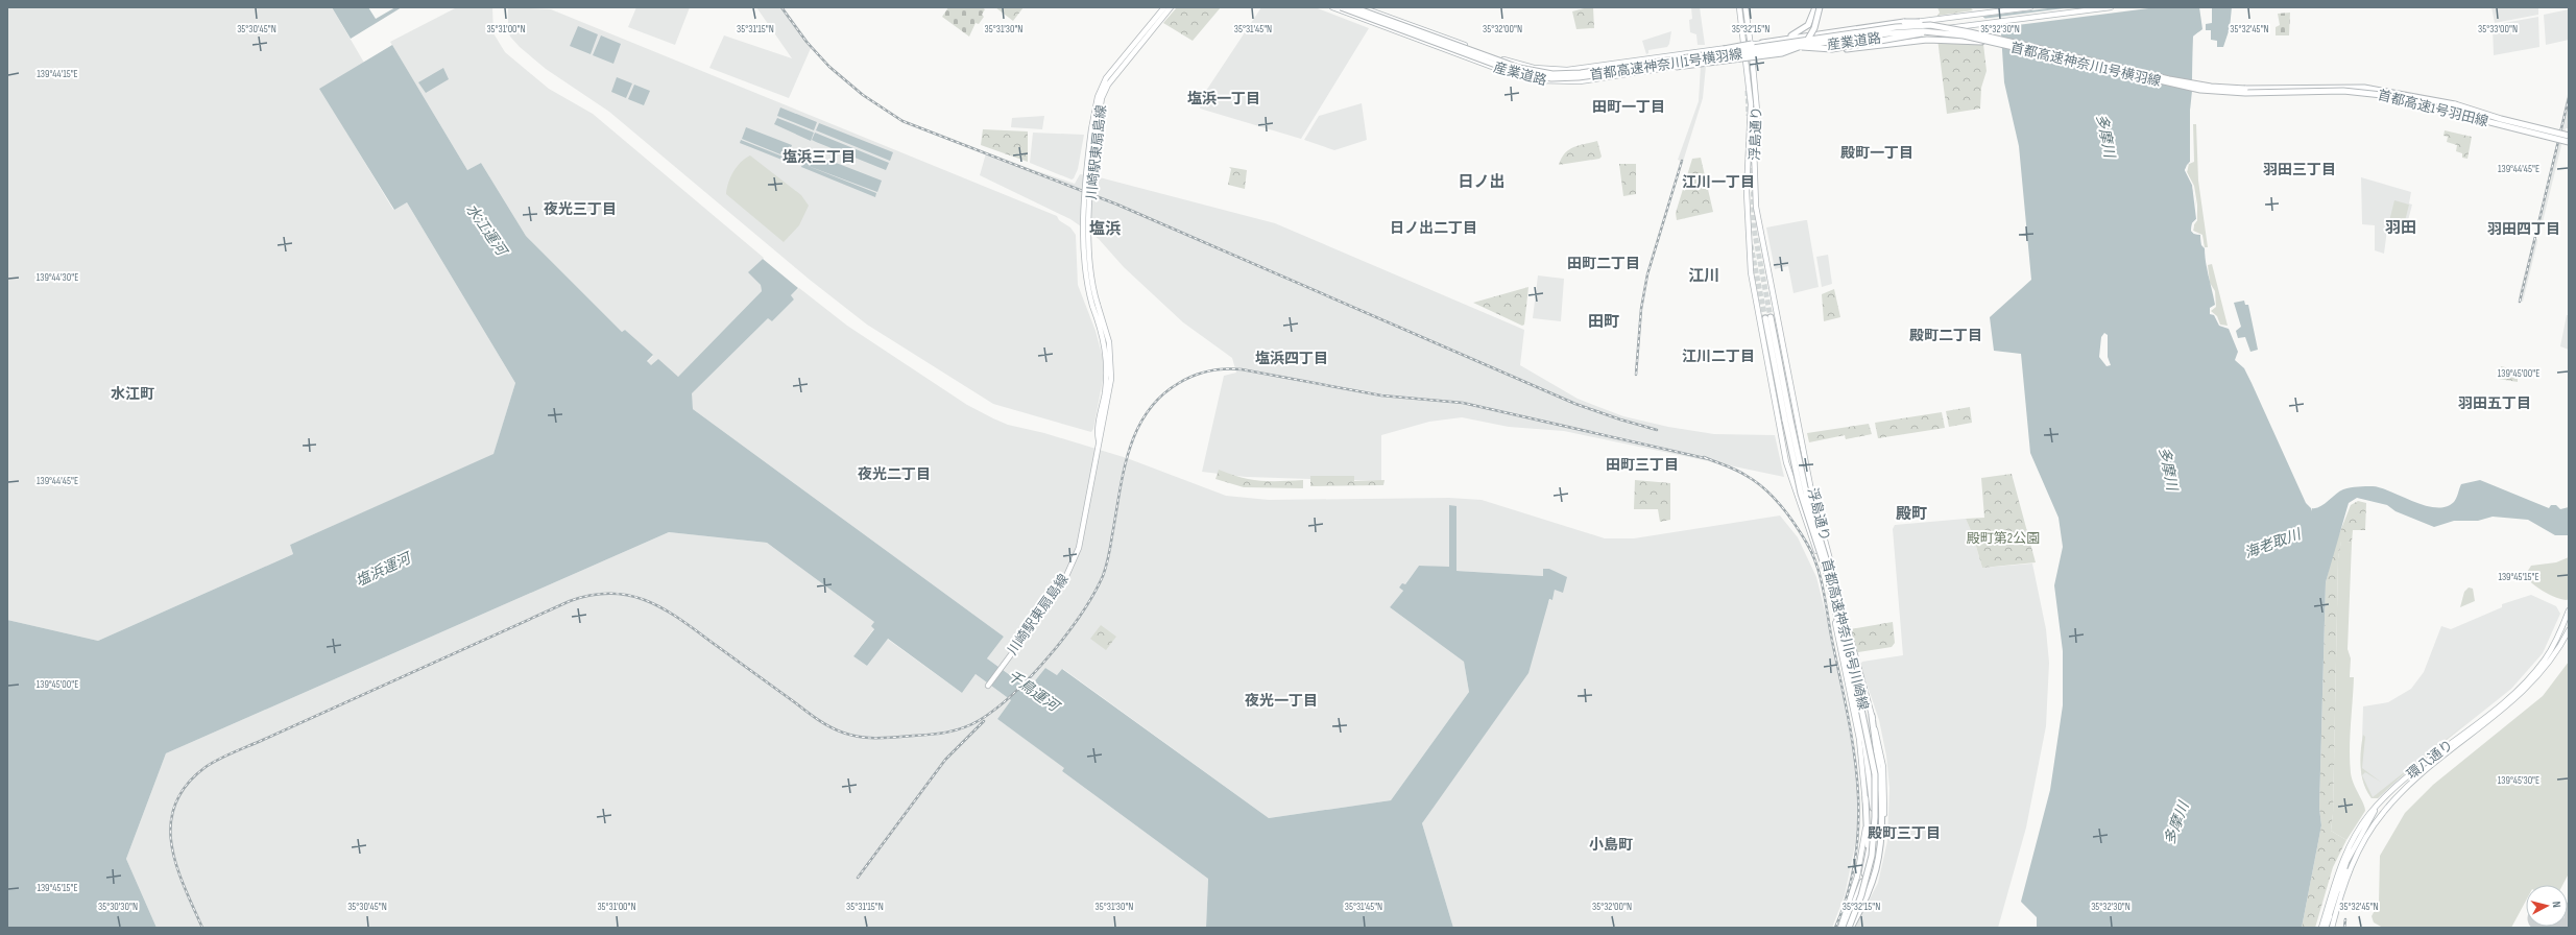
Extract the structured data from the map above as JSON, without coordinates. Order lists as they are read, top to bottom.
{
  "streets": {
    "highway": ["首都高速神奈川1号横羽線", "首都高速1号羽田線", "首都高速神奈川6号川崎線"],
    "main road": [
      "産業道路",
      "浮島通り",
      "川崎駅東扇島線",
      "環八通り"
    ]
  },
  "crossings": [
    ["産業道路", "首都高速神奈川1号横羽線"],
    ["産業道路", "浮島通り"],
    ["首都高速神奈川1号横羽線", "首都高速1号羽田線"],
    ["浮島通り", "首都高速神奈川6号川崎線"]
  ],
  "districts": [
    "塩浜一丁目",
    "田町一丁目",
    "殿町一丁目",
    "塩浜三丁目",
    "羽田三丁目",
    "日ノ出",
    "江川一丁目",
    "夜光三丁目",
    "日ノ出二丁目",
    "羽田",
    "塩浜",
    "羽田四丁目",
    "田町二丁目",
    "江川",
    "田町",
    "殿町二丁目",
    "江川二丁目",
    "塩浜四丁目",
    "水江町",
    "羽田五丁目",
    "田町三丁目",
    "夜光二丁目",
    "殿町",
    "夜光一丁目",
    "殿町三丁目",
    "小島町"
  ],
  "water": [
    "多摩川",
    "水江運河",
    "海老取川",
    "塩浜運河",
    "千鳥運河"
  ],
  "parks": ["殿町第2公園"],
  "north": "right",
  "coordinates": [
    "35°33'00\"N",
    "35°30'45\"N",
    "35°31'00\"N",
    "35°31'15\"N",
    "35°31'30\"N",
    "35°31'45\"N",
    "35°32'00\"N",
    "35°32'15\"N",
    "35°32'30\"N",
    "35°32'45\"N",
    "139°44'15\"E",
    "139°44'45\"E",
    "139°44'30\"E",
    "139°45'00\"E",
    "139°45'15\"E",
    "139°45'30\"E",
    "35°30'30\"N"
  ]
}
